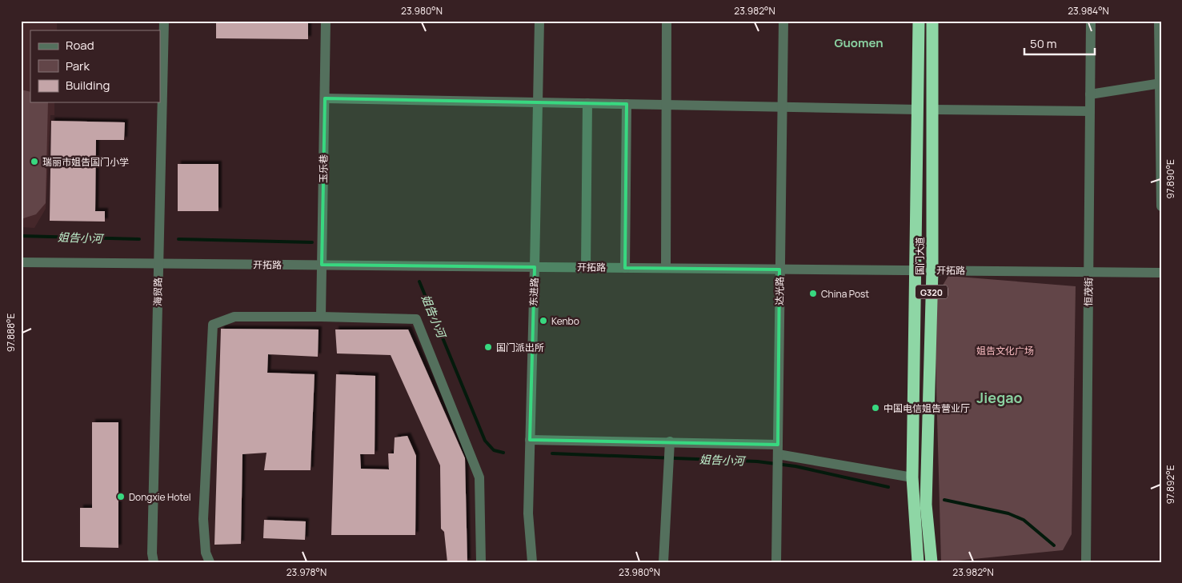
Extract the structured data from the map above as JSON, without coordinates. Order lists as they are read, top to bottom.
{
  "streets": {
    "highway": ["国门大道", "G320"],
    "street": [
      "玉乐巷",
      "开拓路",
      "达光路",
      "海贸路",
      "东进路",
      "恒茂街"
    ]
  },
  "crossings": [
    ["玉乐巷", "开拓路"],
    ["国门大道", "开拓路"],
    ["开拓路", "达光路"],
    ["开拓路", "海贸路"],
    ["开拓路", "东进路"],
    ["开拓路", "恒茂街"]
  ],
  "districts": ["Guomen", "Jiegao"],
  "water": ["姐告小河"],
  "parks": ["姐告文化广场"],
  "places": [
    "瑞丽市姐告国门小学",
    "China Post",
    "Kenbo",
    "国门派出所",
    "中国电信姐告营业厅",
    "Dongxie Hotel"
  ],
  "legend": ["Road", "Park", "Building"],
  "scale_bar": "50 m",
  "coordinates": [
    "23.980°N",
    "23.982°N",
    "23.984°N",
    "97.890°E",
    "97.888°E",
    "97.892°E",
    "23.978°N"
  ]
}
